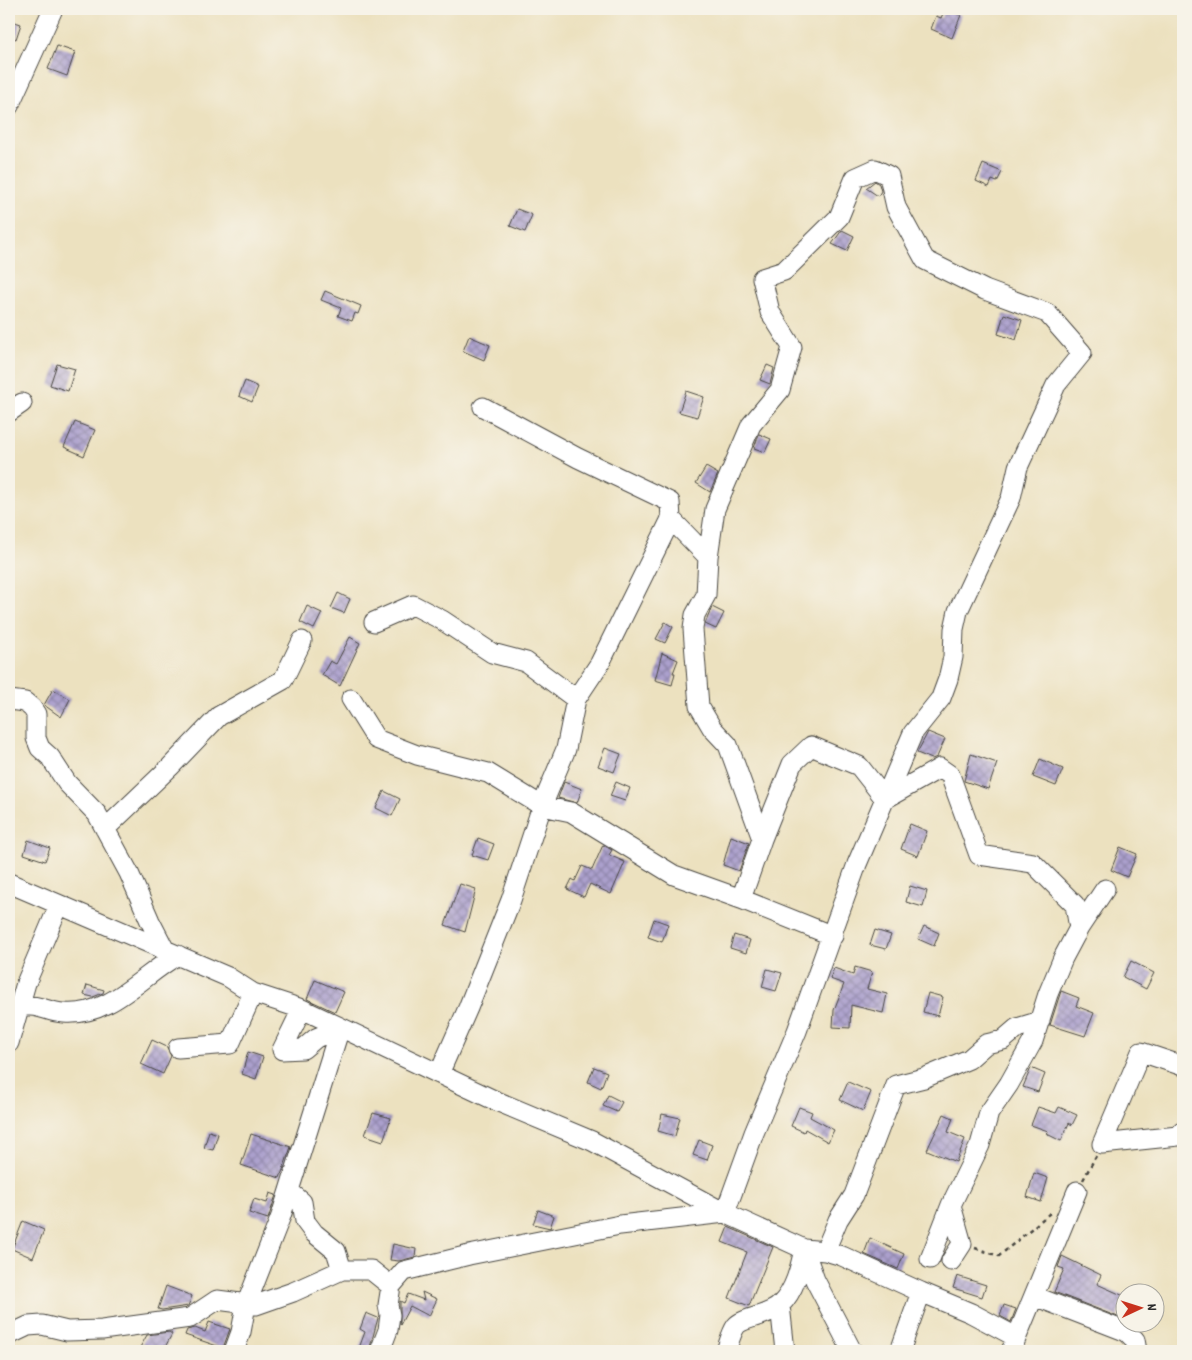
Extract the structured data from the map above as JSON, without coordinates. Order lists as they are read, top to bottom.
{
  "north": "right"
}
